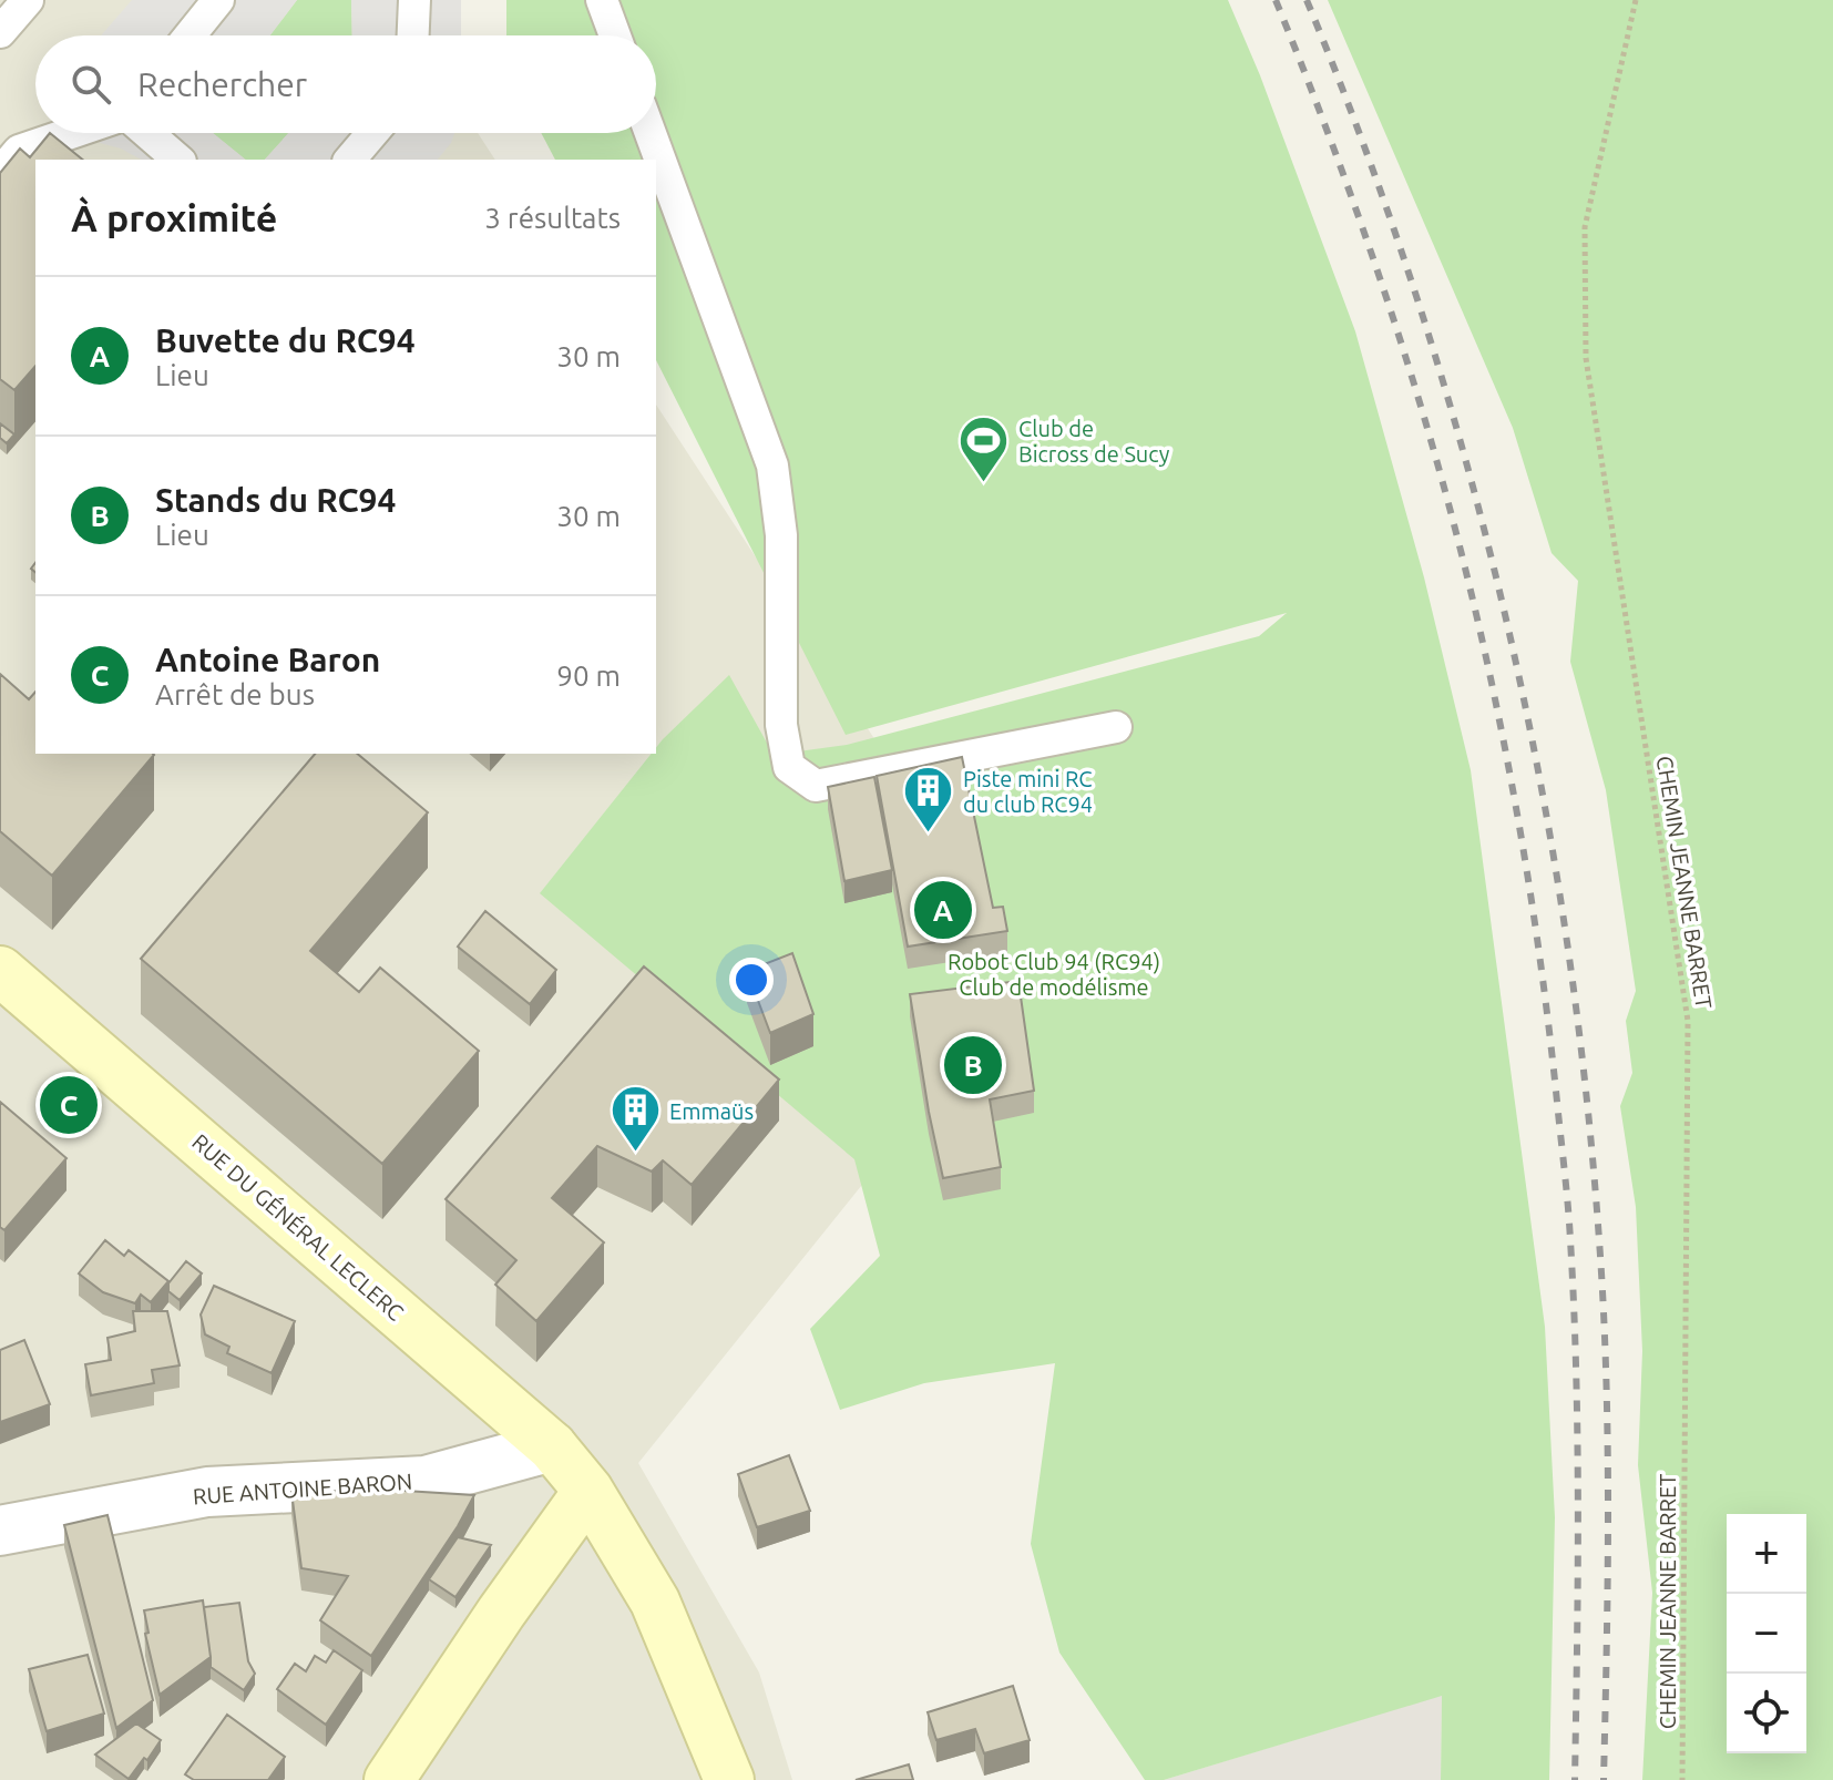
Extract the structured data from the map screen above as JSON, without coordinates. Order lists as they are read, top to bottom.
{
  "streets": {
    "main road": ["RUE DU GÉNÉRAL LECLERC"],
    "street": ["RUE ANTOINE BARON"],
    "path": ["CHEMIN JEANNE BARRET"]
  },
  "crossings": [
    ["RUE DU GÉNÉRAL LECLERC", "RUE ANTOINE BARON"]
  ],
  "parks": ["Robot Club 94 (RC94) Club de modélisme"],
  "places": {
    "sports": ["Club de Bicross de Sucy"],
    "building": ["Piste mini RC du club RC94", "Emmaüs"]
  },
  "page": {
    "search": "Rechercher",
    "heading": ["À proximité", "3 résultats"],
    "list": [
      {
        "mark": "A",
        "name": "Buvette du RC94",
        "note": "Lieu",
        "value": "30 m"
      },
      {
        "mark": "B",
        "name": "Stands du RC94",
        "note": "Lieu",
        "value": "30 m"
      },
      {
        "mark": "C",
        "name": "Antoine Baron",
        "note": "Arrêt de bus",
        "value": "90 m"
      }
    ],
    "pins": ["A", "B", "C"],
    "map_buttons": ["+", "−"]
  }
}
